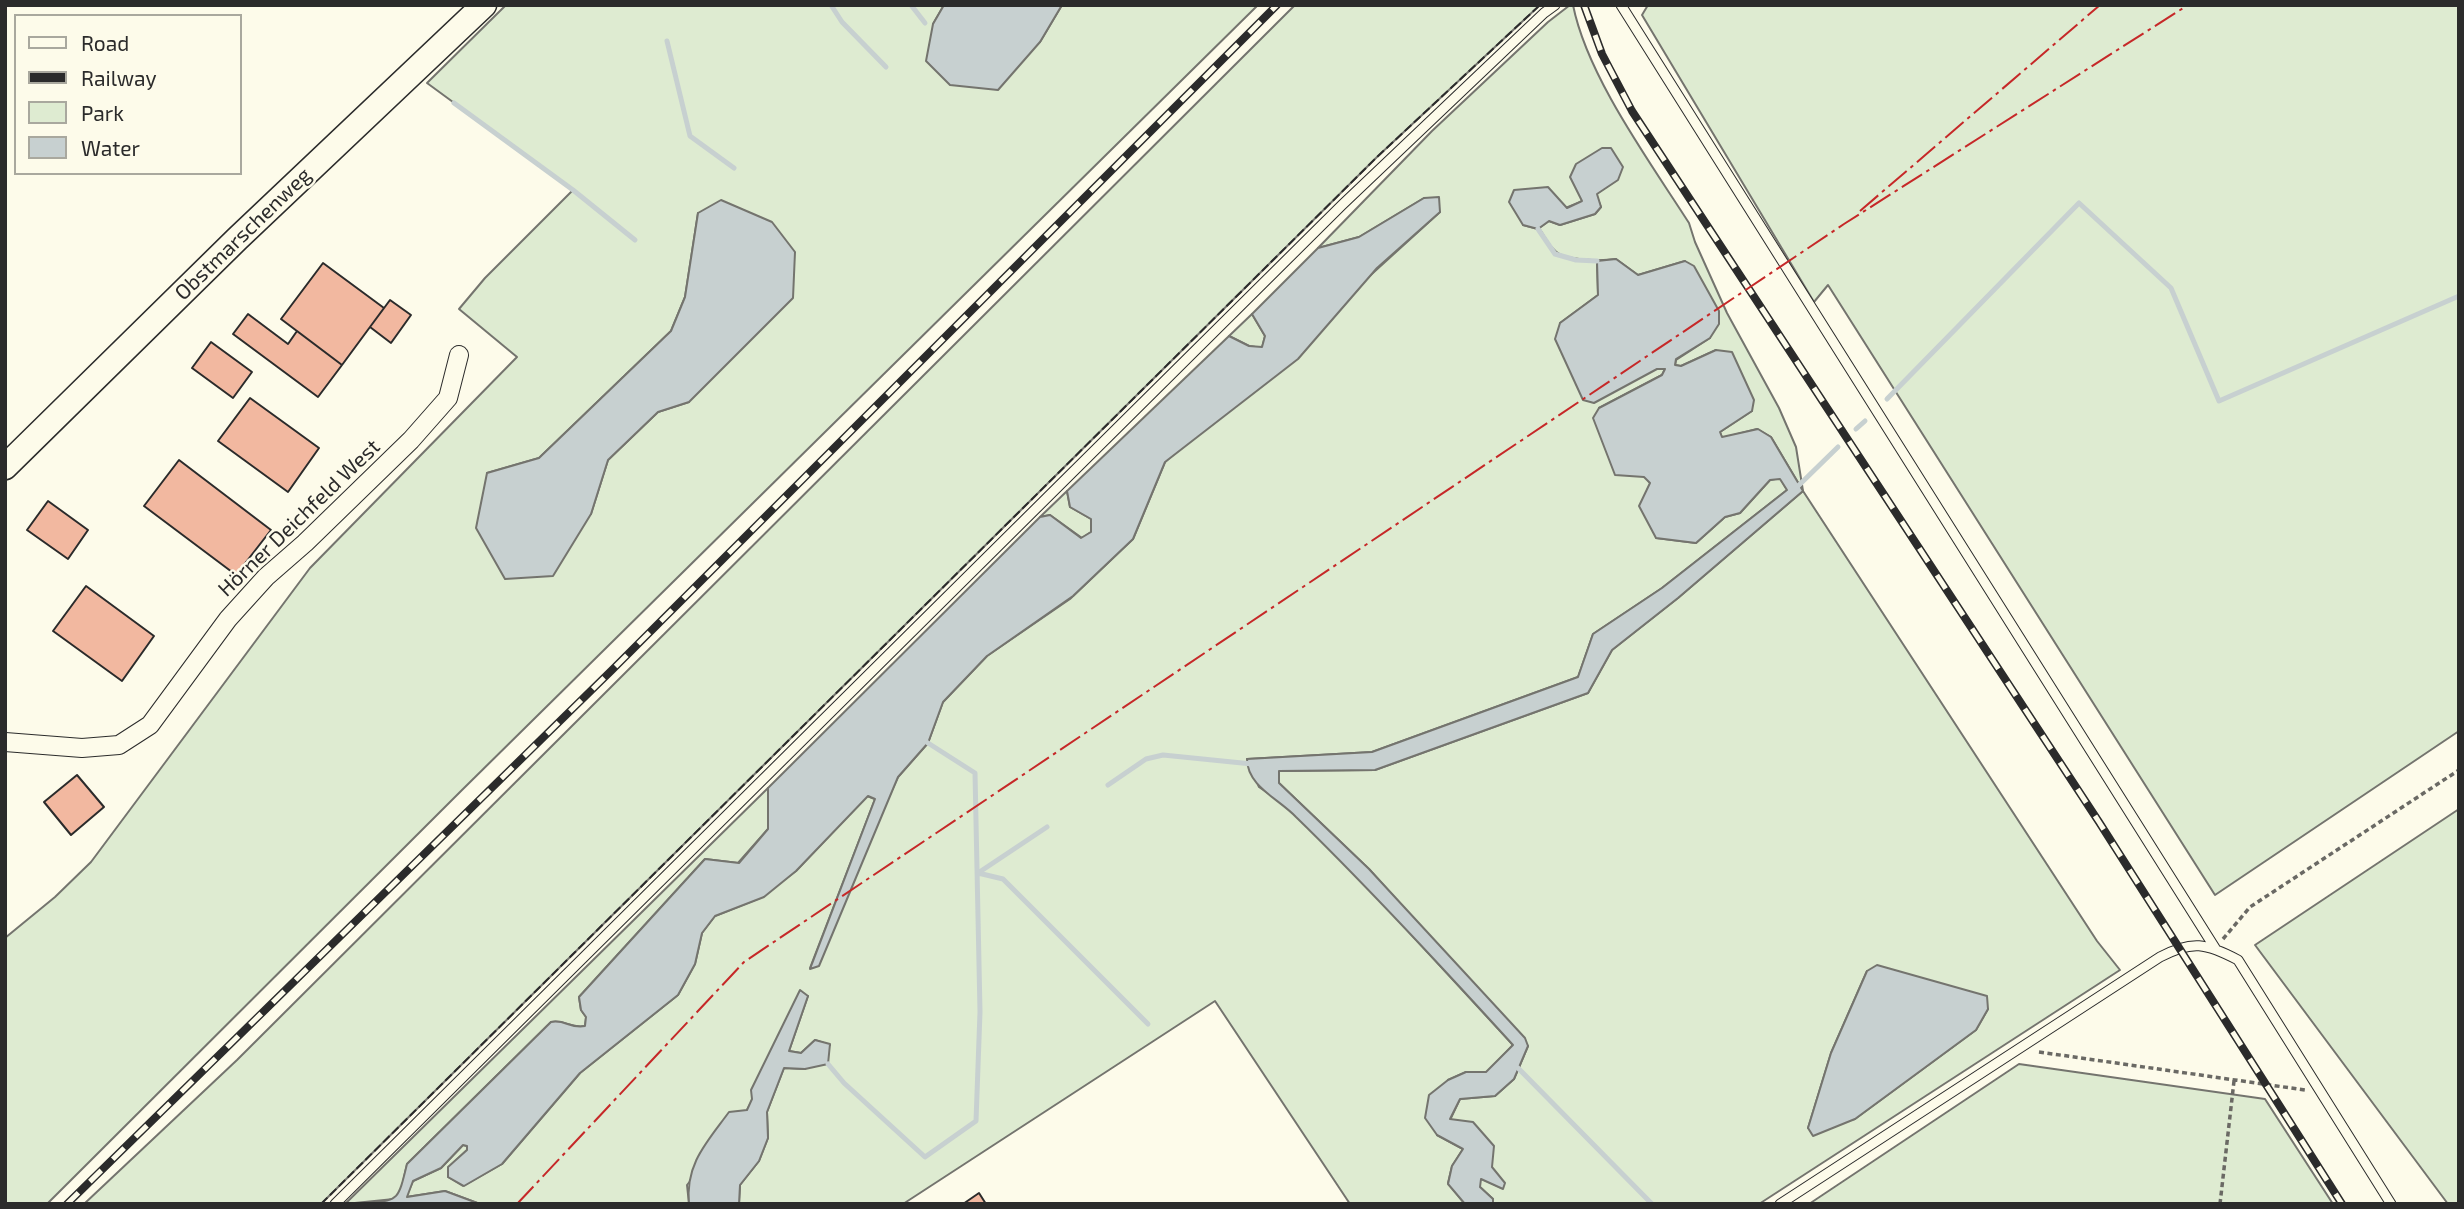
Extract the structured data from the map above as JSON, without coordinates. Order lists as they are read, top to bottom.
{
  "streets": {
    "main road": ["Obstmarschenweg"],
    "street": ["Hörner Deichfeld West"]
  },
  "legend": [
    "Road",
    "Railway",
    "Park",
    "Water"
  ]
}
